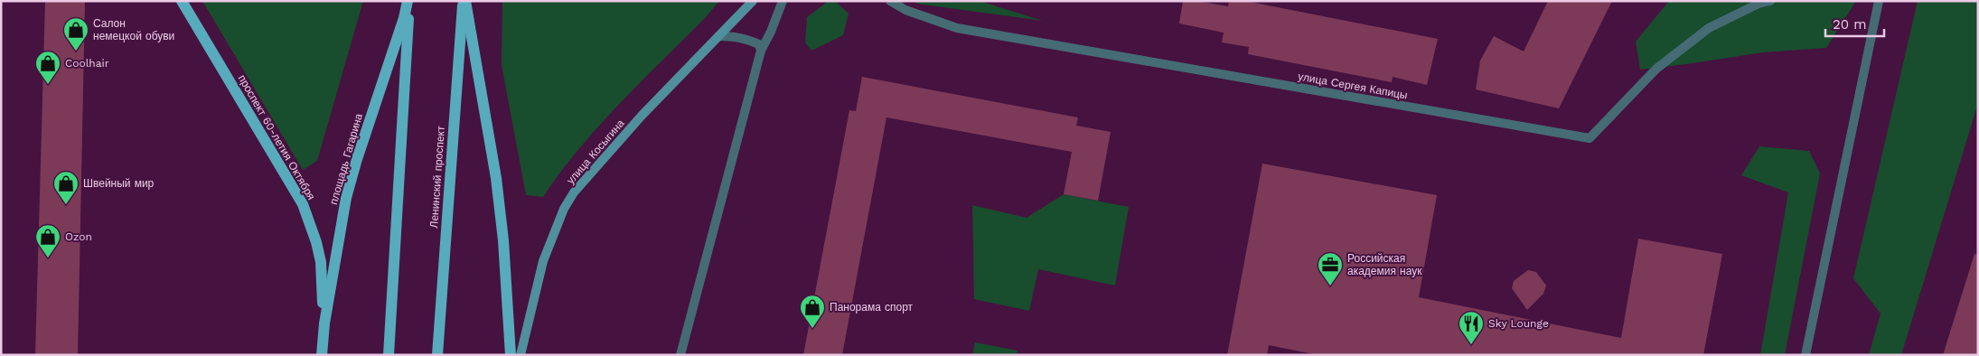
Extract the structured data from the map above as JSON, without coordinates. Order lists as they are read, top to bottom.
{
  "streets": {
    "main road": [
      "проспект 60-летия Октября",
      "улица Косыгина",
      "площадь Гагарина",
      "Ленинский проспект"
    ],
    "street": ["улица Сергея Капицы"]
  },
  "crossings": [
    ["проспект 60-летия Октября", "площадь Гагарина"]
  ],
  "places": {
    "shop": [
      "Салон немецкой обуви",
      "Coolhair",
      "Швейный мир",
      "Ozon",
      "Панорама спорт"
    ],
    "office": ["Российская академия наук"],
    "restaurant": ["Sky Lounge"]
  },
  "scale_bar": "20 m"
}
